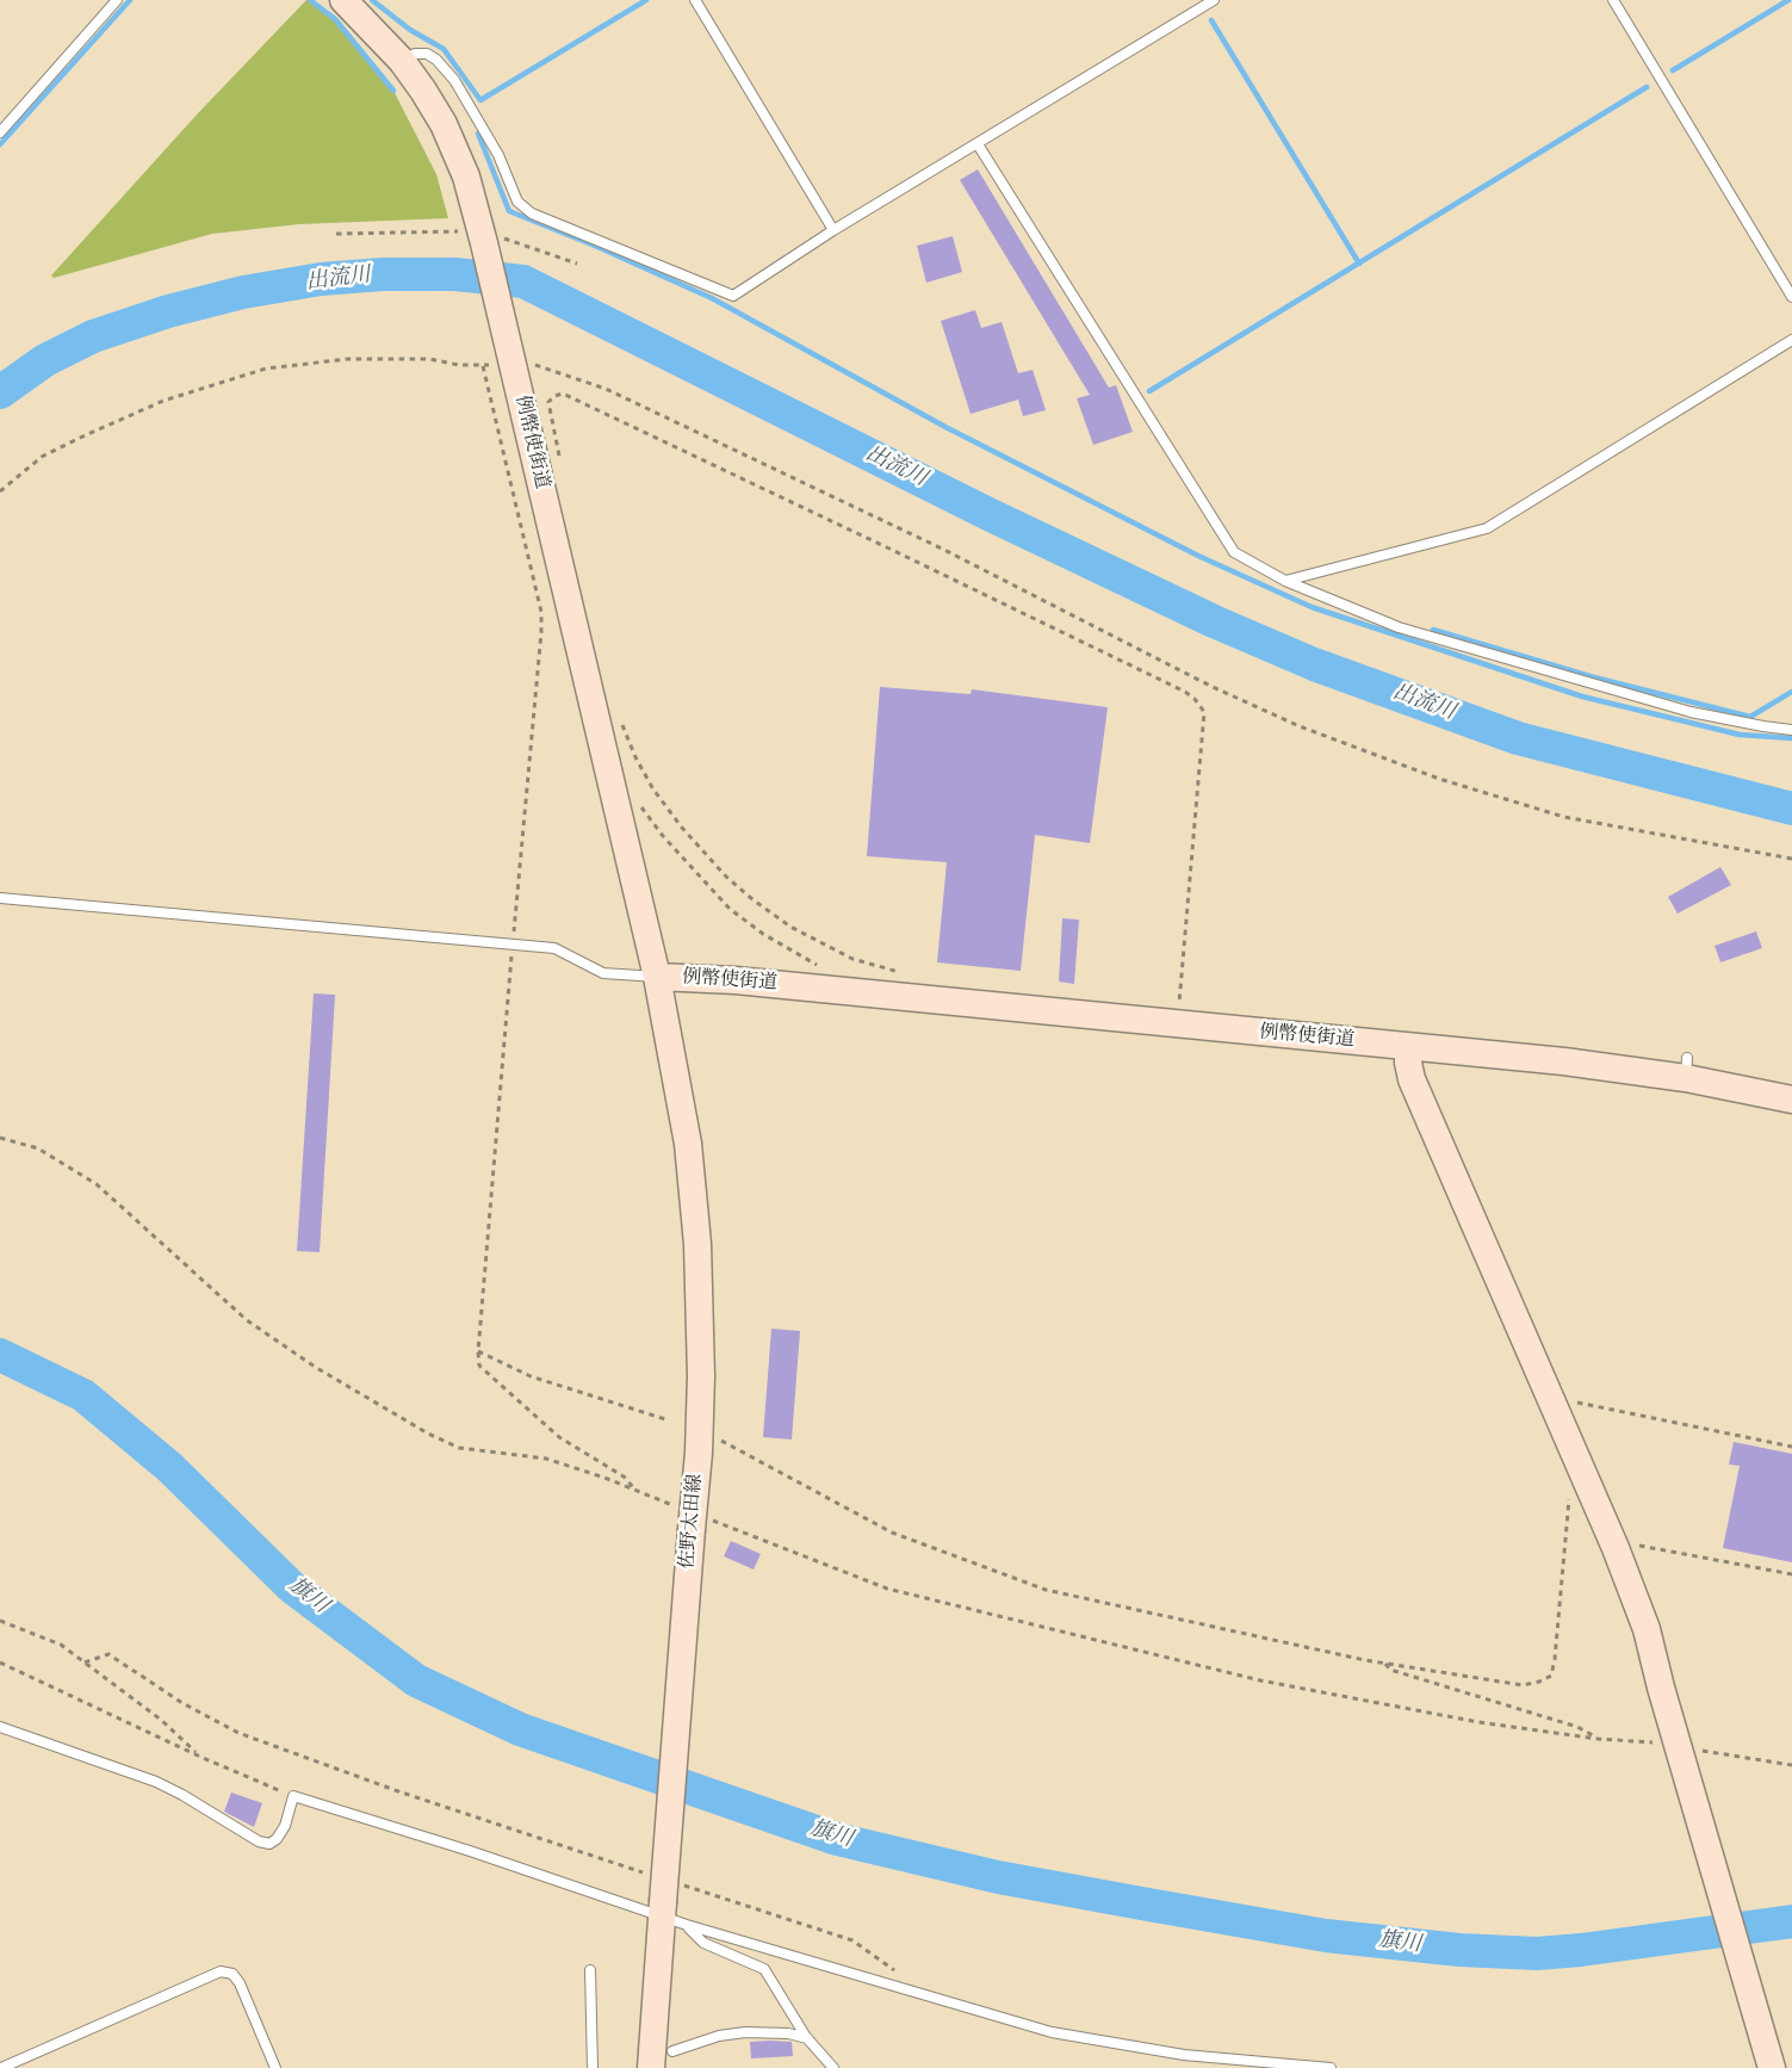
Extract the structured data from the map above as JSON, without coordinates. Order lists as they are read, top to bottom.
{
  "streets": {
    "street": ["例幣使街道", "佐野太田線"]
  },
  "crossings": [
    ["例幣使街道", "佐野太田線"]
  ],
  "water": ["出流川", "旗川"]
}
